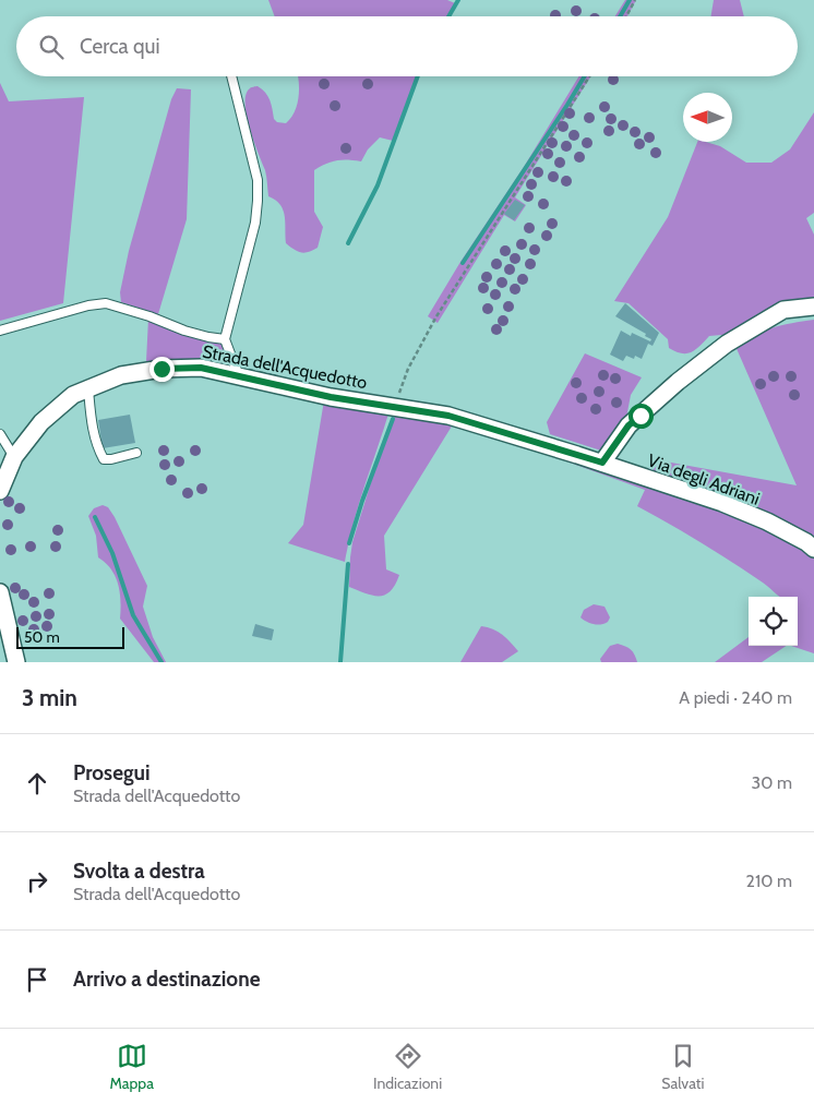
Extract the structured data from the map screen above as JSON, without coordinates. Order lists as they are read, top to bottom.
{
  "streets": {
    "street": ["Strada dell'Acquedotto", "Via degli Adriani"]
  },
  "crossings": [
    ["Strada dell'Acquedotto", "Via degli Adriani"]
  ],
  "scale_bar": "50 m",
  "north": "left",
  "page": {
    "search": "Cerca qui",
    "scale": "50 m",
    "heading": ["3 min", "A piedi · 240 m"],
    "list": [
      ["Prosegui", "Strada dell'Acquedotto", "30 m"],
      ["Svolta a destra", "Strada dell'Acquedotto", "210 m"],
      "Arrivo a destinazione"
    ],
    "nav": ["Mappa", "Indicazioni", "Salvati"]
  }
}
